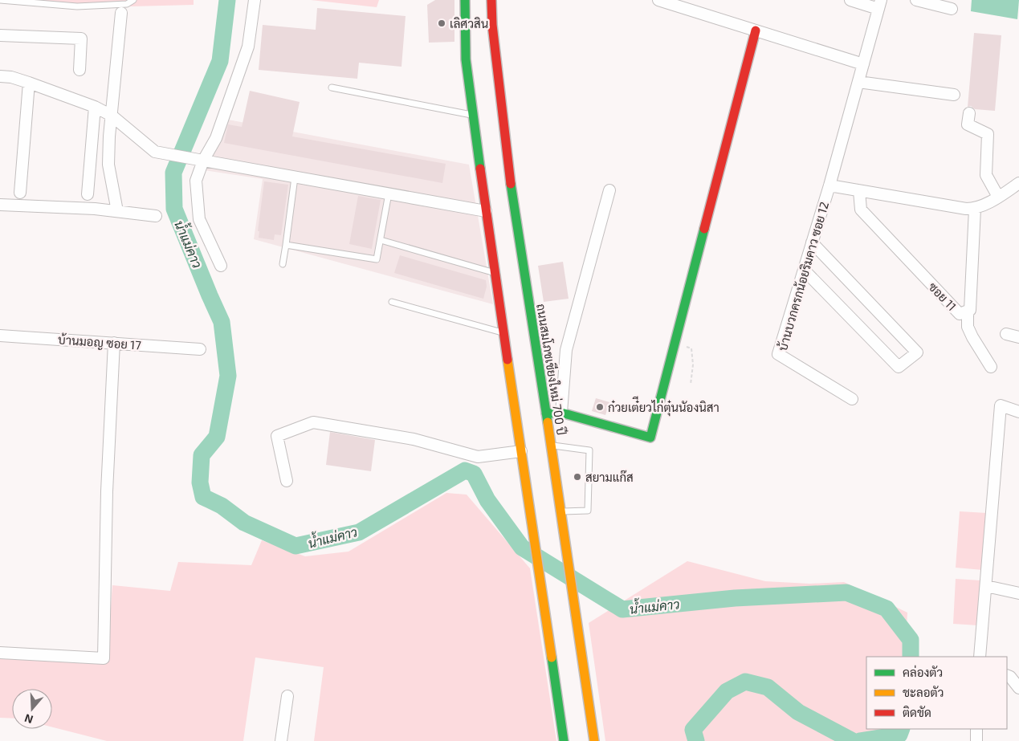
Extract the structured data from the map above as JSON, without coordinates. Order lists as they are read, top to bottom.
{
  "streets": {
    "main road": ["ถนนสมโภชเชียงใหม่ 700 ปี"],
    "street": ["บ้านบวกครกน้อยริมคาว ซอย 12", "ซอย 11", "บ้านมอญ ซอย 17"]
  },
  "water": ["น้ำแม่คาว"],
  "places": ["เลิศวสิน", "ก๋วยเต๋ียวไก่ตุ๋นนัองนิสา", "สยามแก๊ส"],
  "legend": ["คล่องตัว", "ชะลอตัว", "ติดขัด"],
  "north": "bottom"
}
